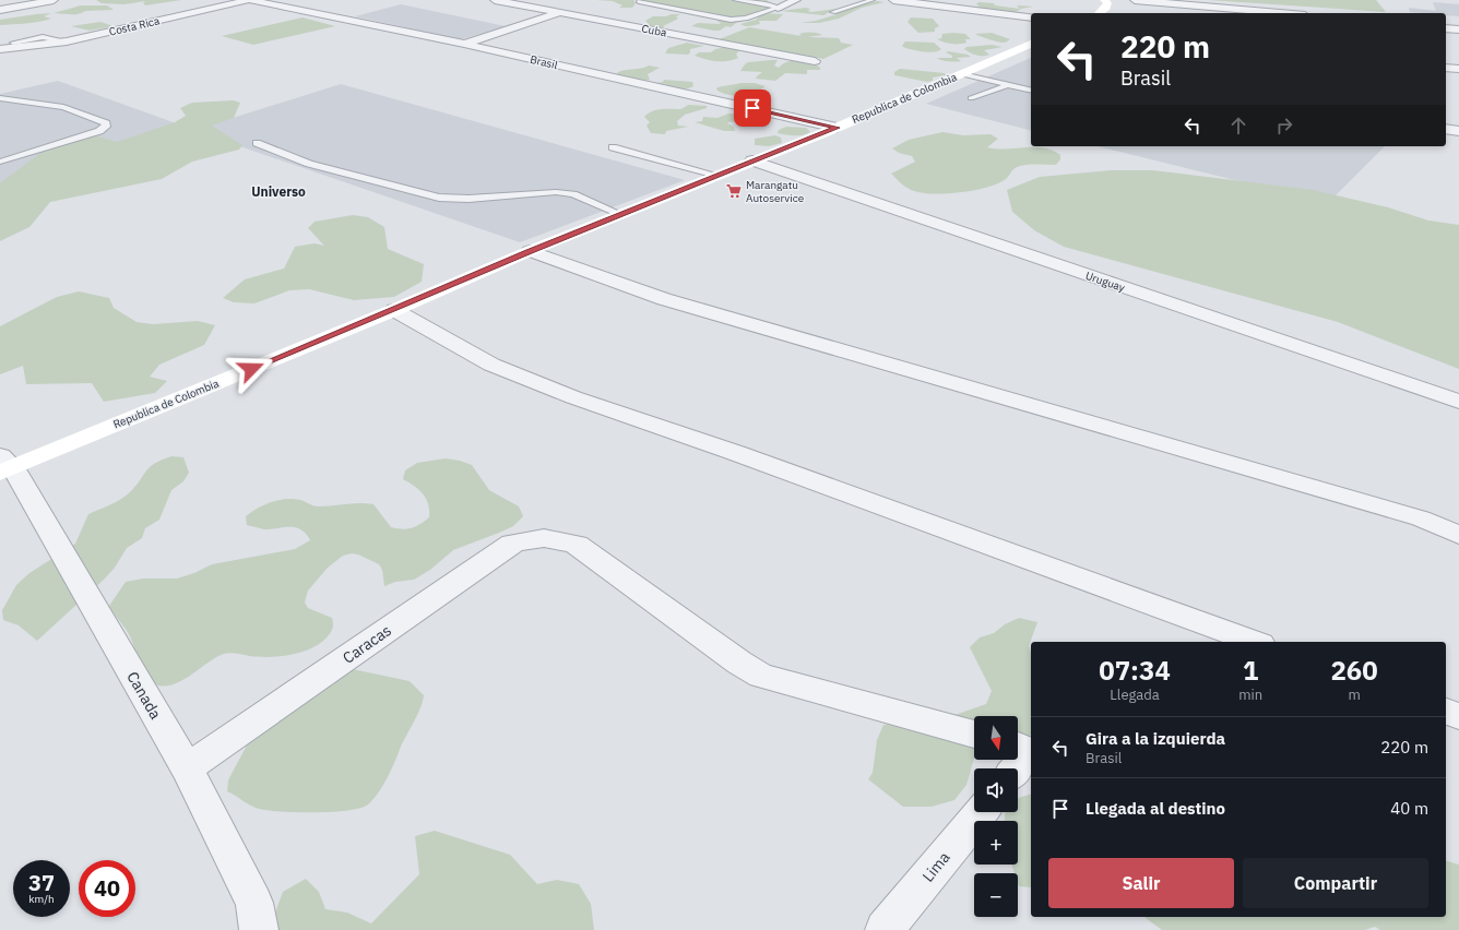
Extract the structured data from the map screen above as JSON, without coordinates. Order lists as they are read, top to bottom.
{
  "streets": {
    "street": [
      "Costa Rica",
      "Cuba",
      "Brasil",
      "Republica de Colombia",
      "Uruguay",
      "Caracas",
      "Canada",
      "Lima"
    ]
  },
  "crossings": [
    ["Costa Rica", "Brasil"],
    ["Brasil", "Republica de Colombia"],
    ["Republica de Colombia", "Uruguay"],
    ["Republica de Colombia", "Canada"],
    ["Caracas", "Canada"]
  ],
  "districts": ["Universo"],
  "places": {
    "supermarket": ["Marangatu Autoservice"]
  },
  "north": "bottom",
  "page": {
    "turn": ["220 m", "Brasil"],
    "eta": [
      "07:34",
      "Llegada",
      "1",
      "min",
      "260",
      "m"
    ],
    "map_buttons": ["+", "−"],
    "list": [
      {
        "name": "Gira a la izquierda",
        "note": "Brasil",
        "value": "220 m"
      },
      {
        "name": "Llegada al destino",
        "value": "40 m"
      }
    ],
    "buttons": ["Salir", "Compartir"],
    "speed": "37 km/h",
    "limit": "40"
  }
}
